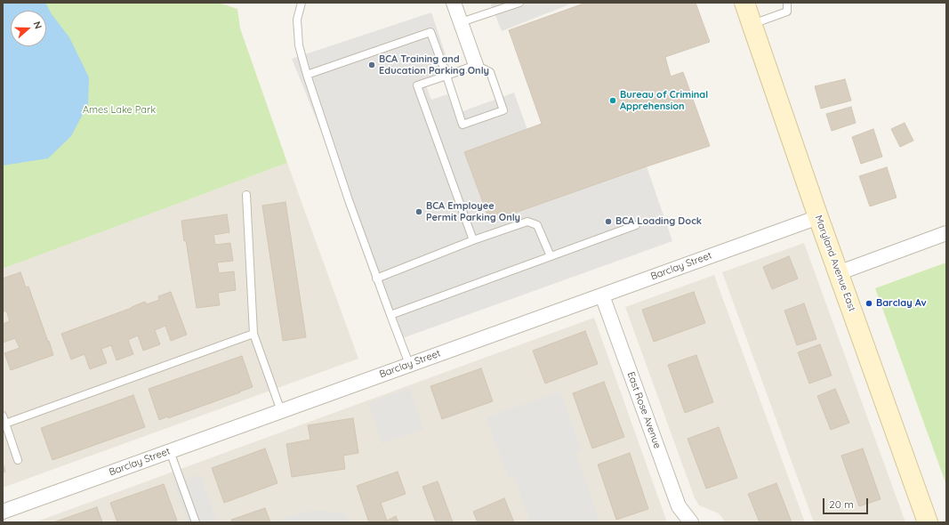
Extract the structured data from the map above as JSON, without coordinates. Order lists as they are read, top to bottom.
{
  "streets": {
    "main road": ["Maryland Avenue East"],
    "street": ["Barclay Street", "East Rose Avenue"]
  },
  "crossings": [
    ["Maryland Avenue East", "Barclay Street"],
    ["Barclay Street", "East Rose Avenue"]
  ],
  "parks": ["Ames Lake Park"],
  "places": [
    "BCA Training and Education Parking Only",
    "Bureau of Criminal Apprehension",
    "BCA Employee Permit Parking Only",
    "BCA Loading Dock",
    "Barclay Av"
  ],
  "scale_bar": "20 m",
  "north": "right"
}
